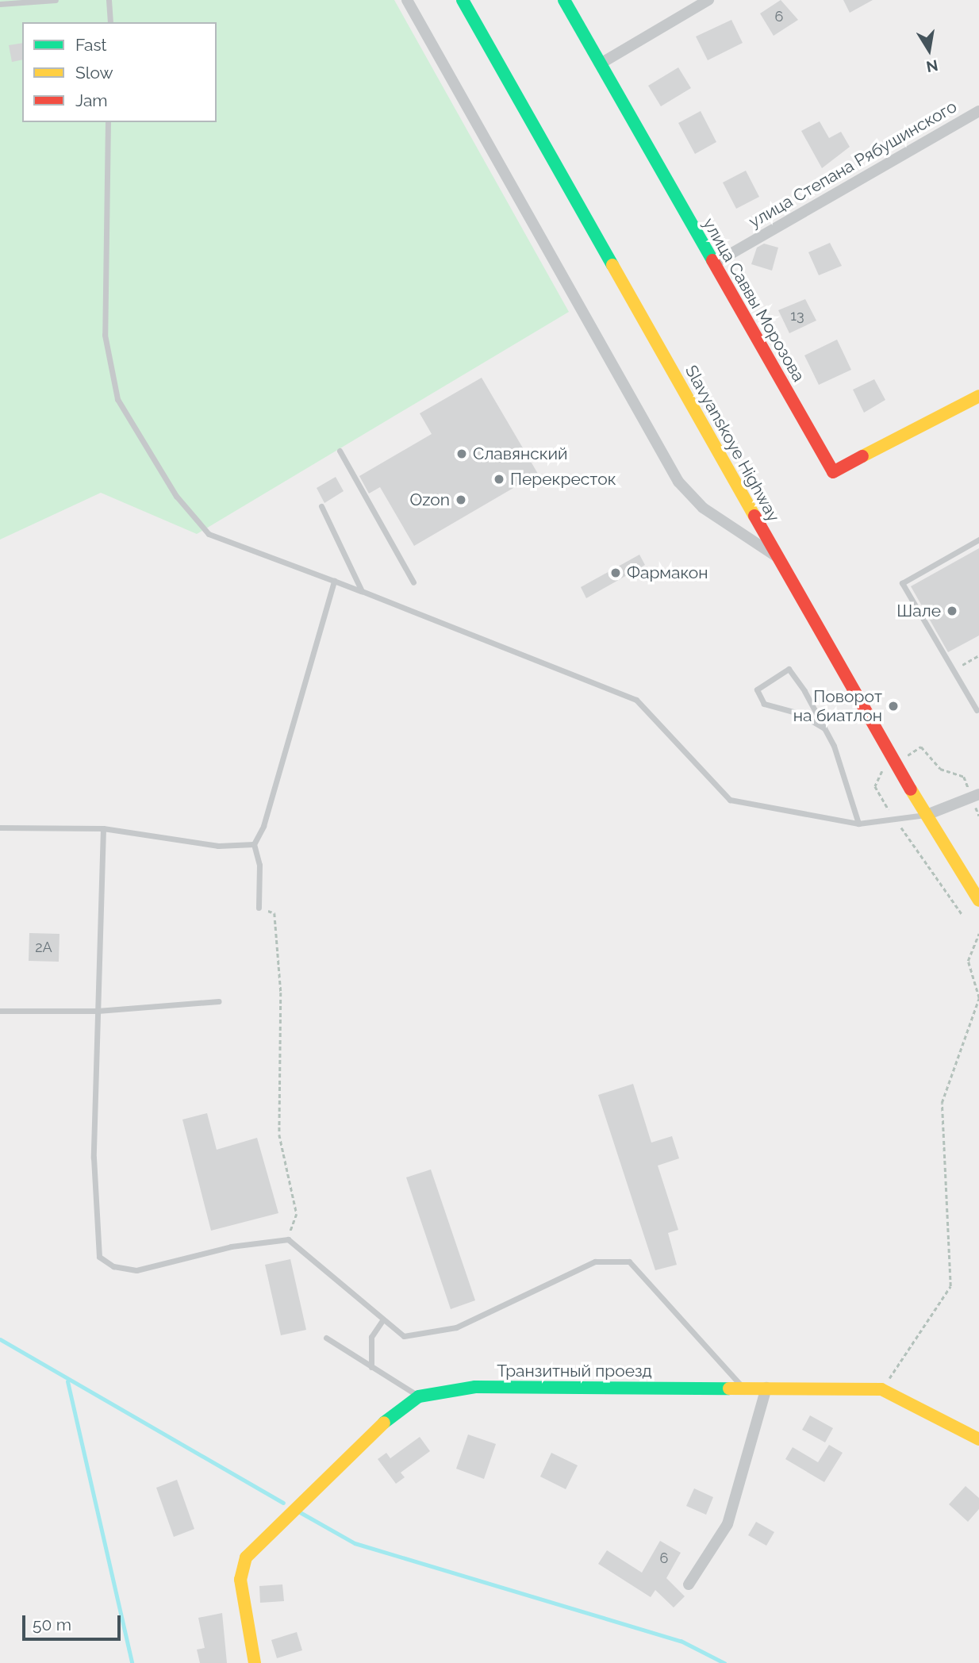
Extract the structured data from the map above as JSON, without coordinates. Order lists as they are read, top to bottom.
{
  "streets": {
    "street": [
      "улица Степана Рябушинского",
      "улица Саввы Морозова",
      "Slavyanskoye Highway",
      "Транзитный проезд"
    ]
  },
  "crossings": [
    ["улица Степана Рябушинского", "улица Саввы Морозова"]
  ],
  "places": [
    "Славянский",
    "Перекресток",
    "Ozon",
    "Фармакон",
    "Шале",
    "Поворот на биатлон"
  ],
  "house_numbers": [
    "6",
    "13",
    "2А",
    "6"
  ],
  "legend": ["Fast", "Slow", "Jam"],
  "scale_bar": "50 m",
  "north": "bottom"
}
